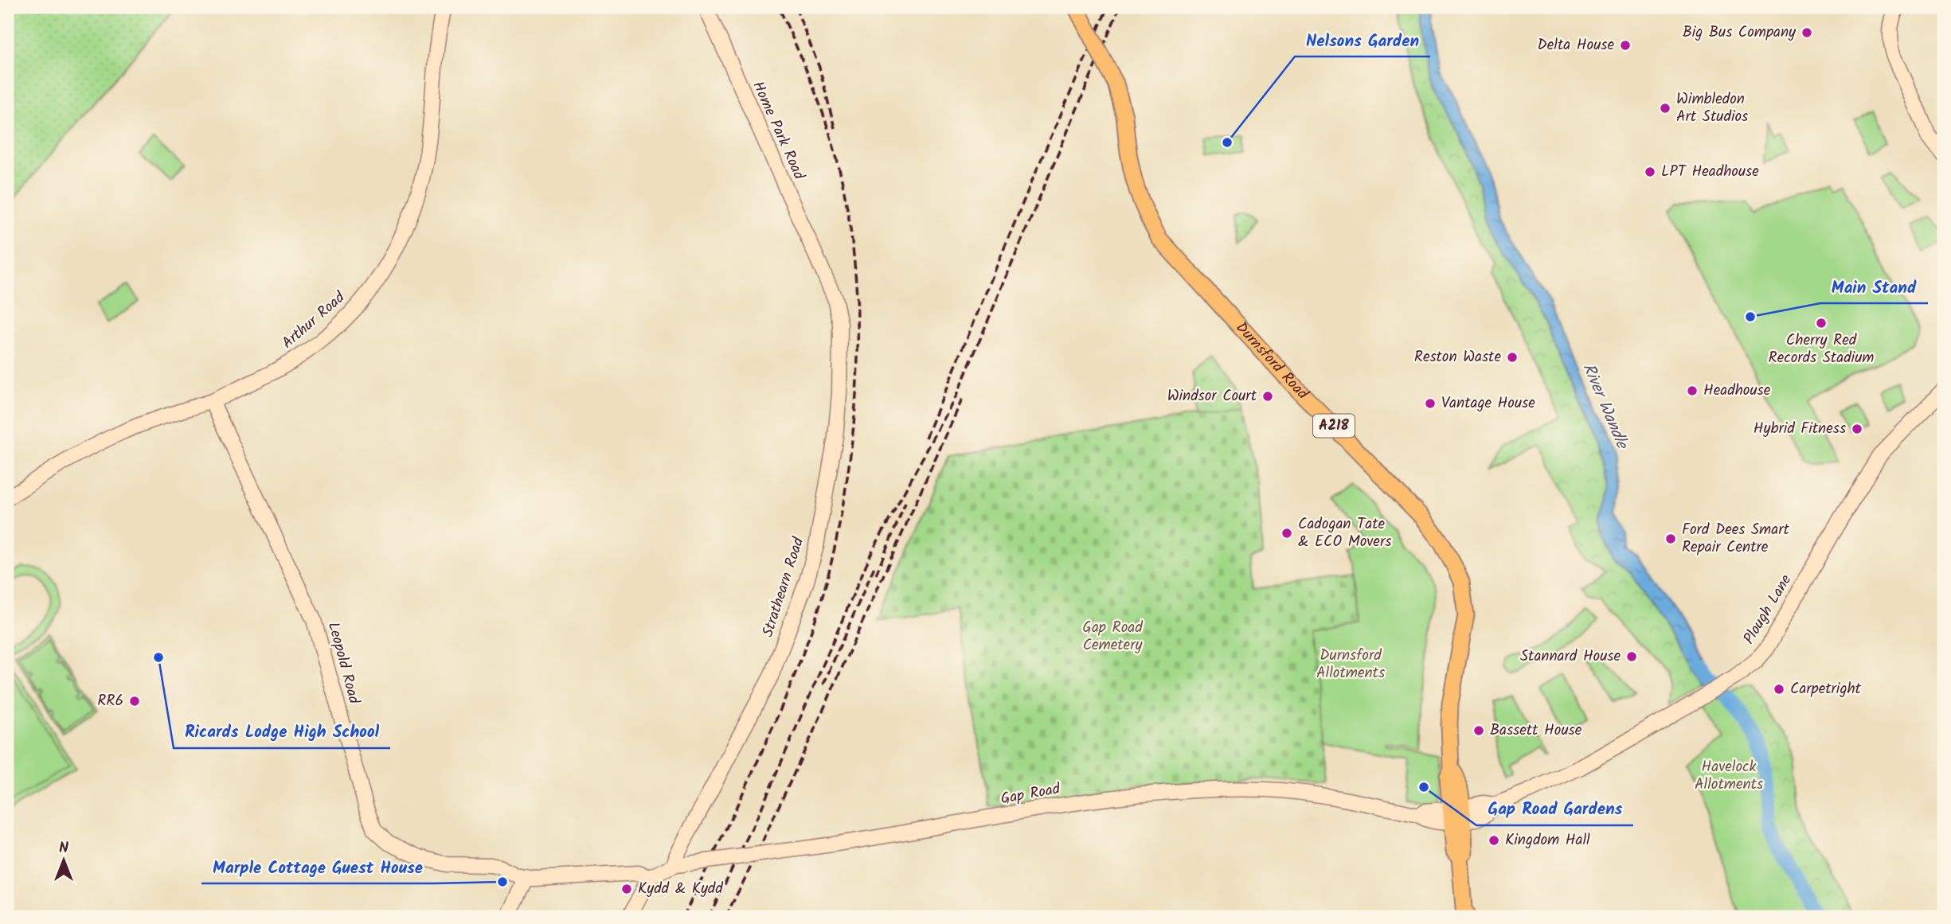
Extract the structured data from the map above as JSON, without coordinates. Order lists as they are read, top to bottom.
{
  "streets": {
    "main road": ["Durnsford Road", "A218"],
    "street": [
      "Home Park Road",
      "Arthur Road",
      "Strathearn Road",
      "Plough Lane",
      "Leopold Road",
      "Gap Road"
    ]
  },
  "crossings": [
    ["Home Park Road", "Strathearn Road"],
    ["Arthur Road", "Leopold Road"],
    ["Durnsford Road", "A218"],
    ["Durnsford Road", "Plough Lane"],
    ["Durnsford Road", "Gap Road"],
    ["A218", "Plough Lane"],
    ["A218", "Gap Road"],
    ["Strathearn Road", "Gap Road"],
    ["Plough Lane", "Gap Road"],
    ["Leopold Road", "Gap Road"]
  ],
  "water": ["River Wandle"],
  "parks": ["Gap Road Cemetery", "Durnsford Allotments", "Havelock Allotments"],
  "places": [
    "Big Bus Company",
    "Delta House",
    "Wimbledon Art Studios",
    "Nelsons Garden",
    "LPT Headhouse",
    "Main Stand",
    "Cherry Red Records Stadium",
    "Reston Waste",
    "Headhouse",
    "Windsor Court",
    "Vantage House",
    "Hybrid Fitness",
    "Cadogan Tate & ECO Movers",
    "Ford Dees Smart Repair Centre",
    "Stannard House",
    "Ricards Lodge High School",
    "Carpetright",
    "RR6",
    "Bassett House",
    "Gap Road Gardens",
    "Kingdom Hall",
    "Marple Cottage Guest House",
    "Kydd & Kydd"
  ],
  "north": "top"
}
